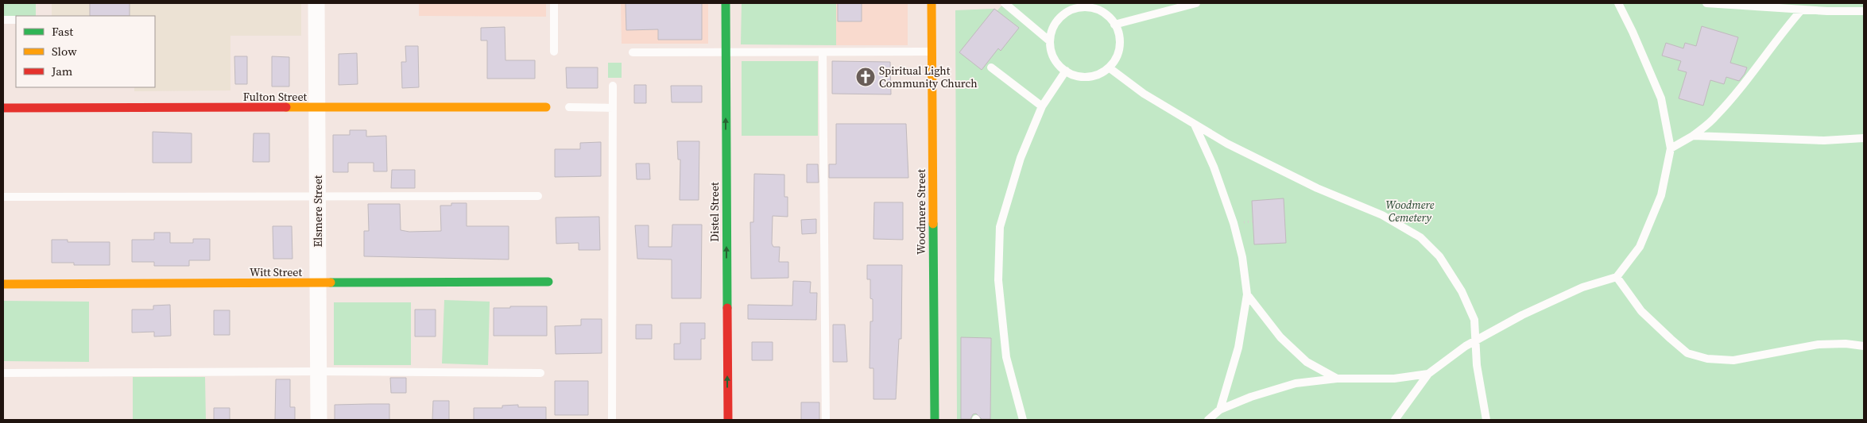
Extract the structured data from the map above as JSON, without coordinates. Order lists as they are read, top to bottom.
{
  "streets": {
    "street": [
      "Fulton Street",
      "Elsmere Street",
      "Distel Street",
      "Woodmere Street",
      "Witt Street"
    ]
  },
  "crossings": [
    ["Fulton Street", "Elsmere Street"],
    ["Elsmere Street", "Witt Street"]
  ],
  "one_way": ["Distel Street"],
  "parks": ["Woodmere Cemetery"],
  "places": {
    "church": ["Spiritual Light Community Church"]
  },
  "legend": ["Fast", "Slow", "Jam"]
}
